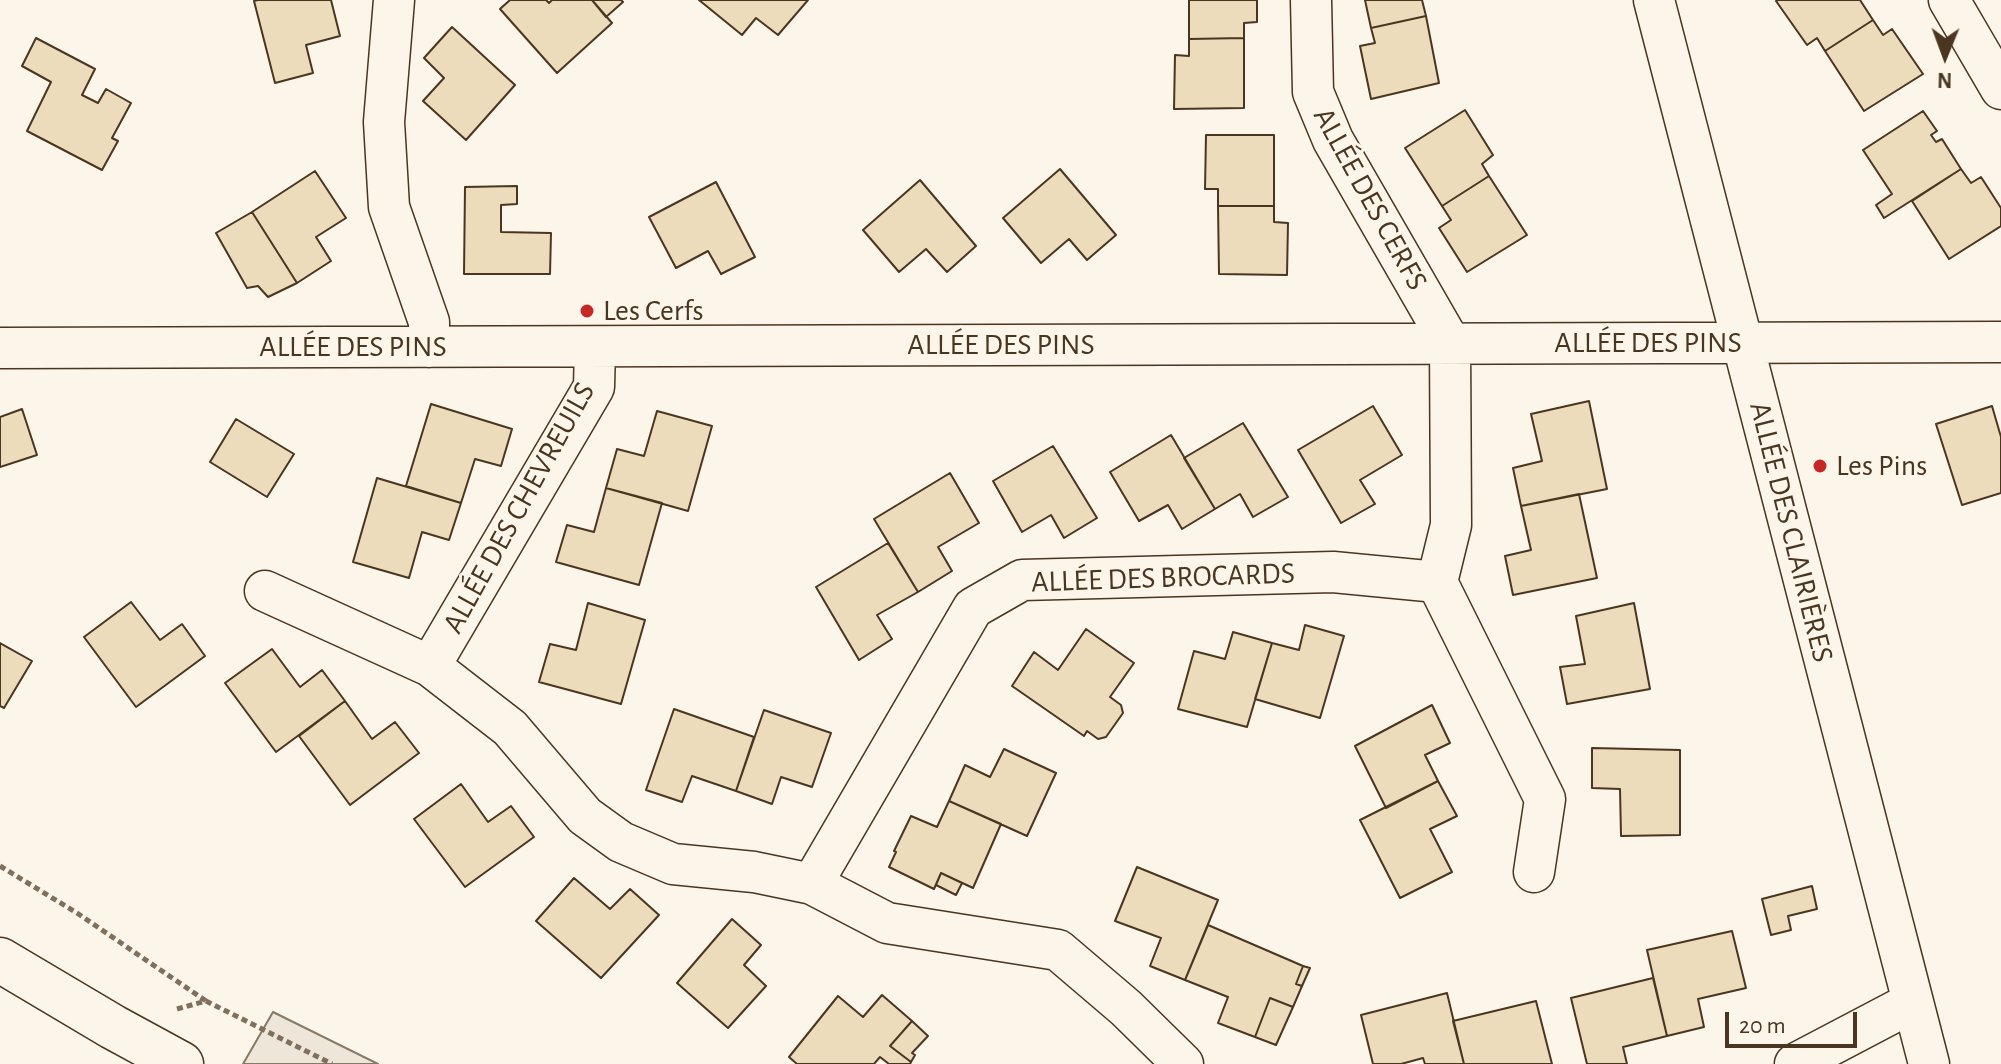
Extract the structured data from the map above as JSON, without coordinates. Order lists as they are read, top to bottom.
{
  "streets": {
    "street": [
      "ALLÉE DES CERFS",
      "ALLÉE DES PINS",
      "ALLÉE DES CHEVREUILS",
      "ALLÉE DES CLAIRIÈRES",
      "ALLÉE DES BROCARDS"
    ]
  },
  "crossings": [
    ["ALLÉE DES CERFS", "ALLÉE DES PINS"],
    ["ALLÉE DES PINS", "ALLÉE DES CHEVREUILS"],
    ["ALLÉE DES PINS", "ALLÉE DES CLAIRIÈRES"],
    ["ALLÉE DES CHEVREUILS", "ALLÉE DES BROCARDS"]
  ],
  "places": ["Les Cerfs", "Les Pins"],
  "scale_bar": "20 m",
  "north": "bottom"
}
